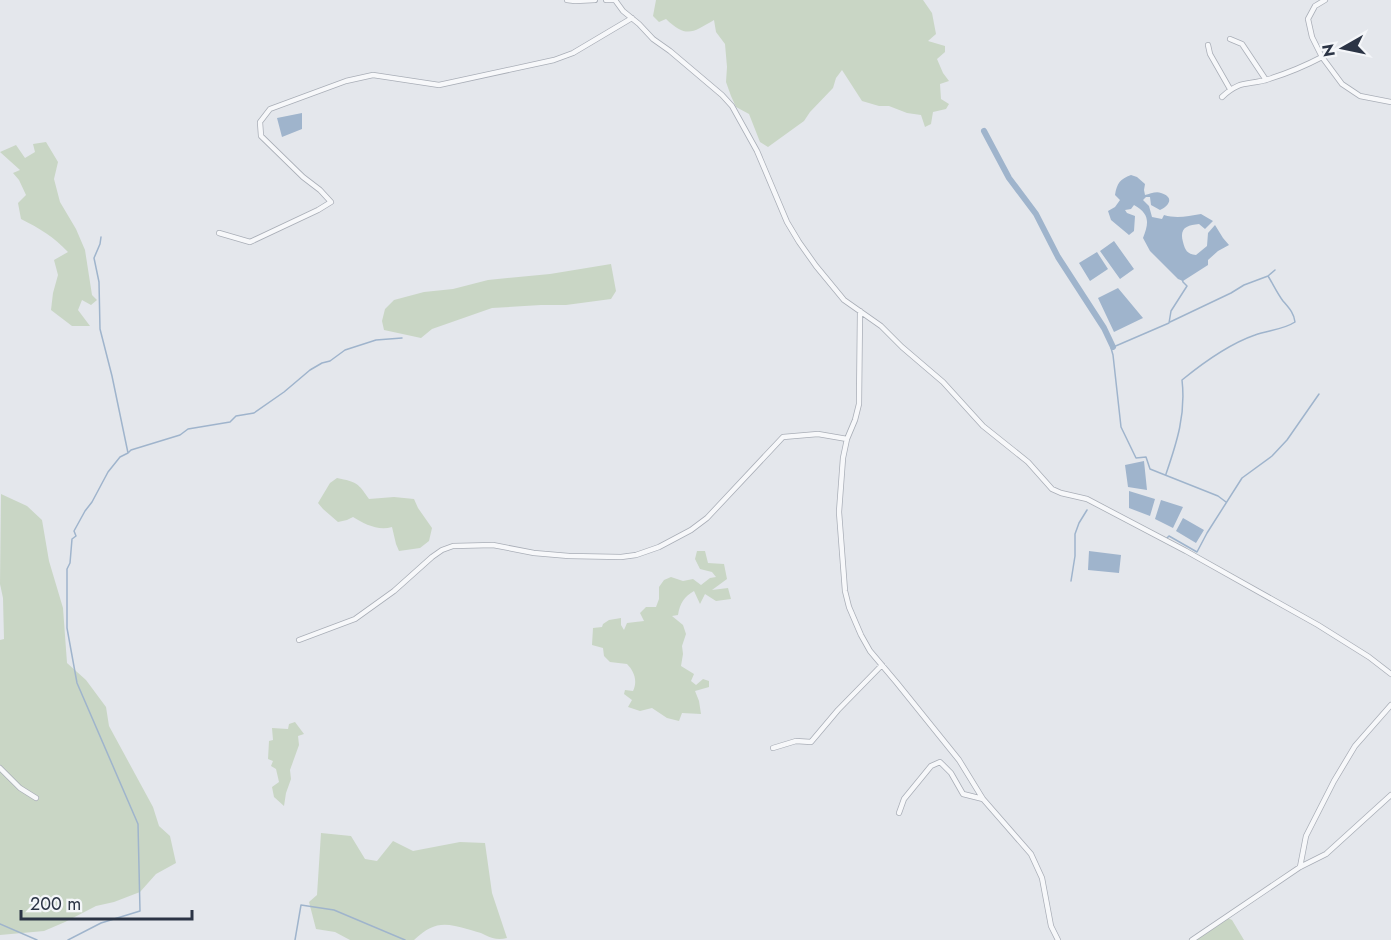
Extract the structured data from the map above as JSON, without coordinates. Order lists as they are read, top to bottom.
{
  "scale_bar": "200 m",
  "north": "left"
}
